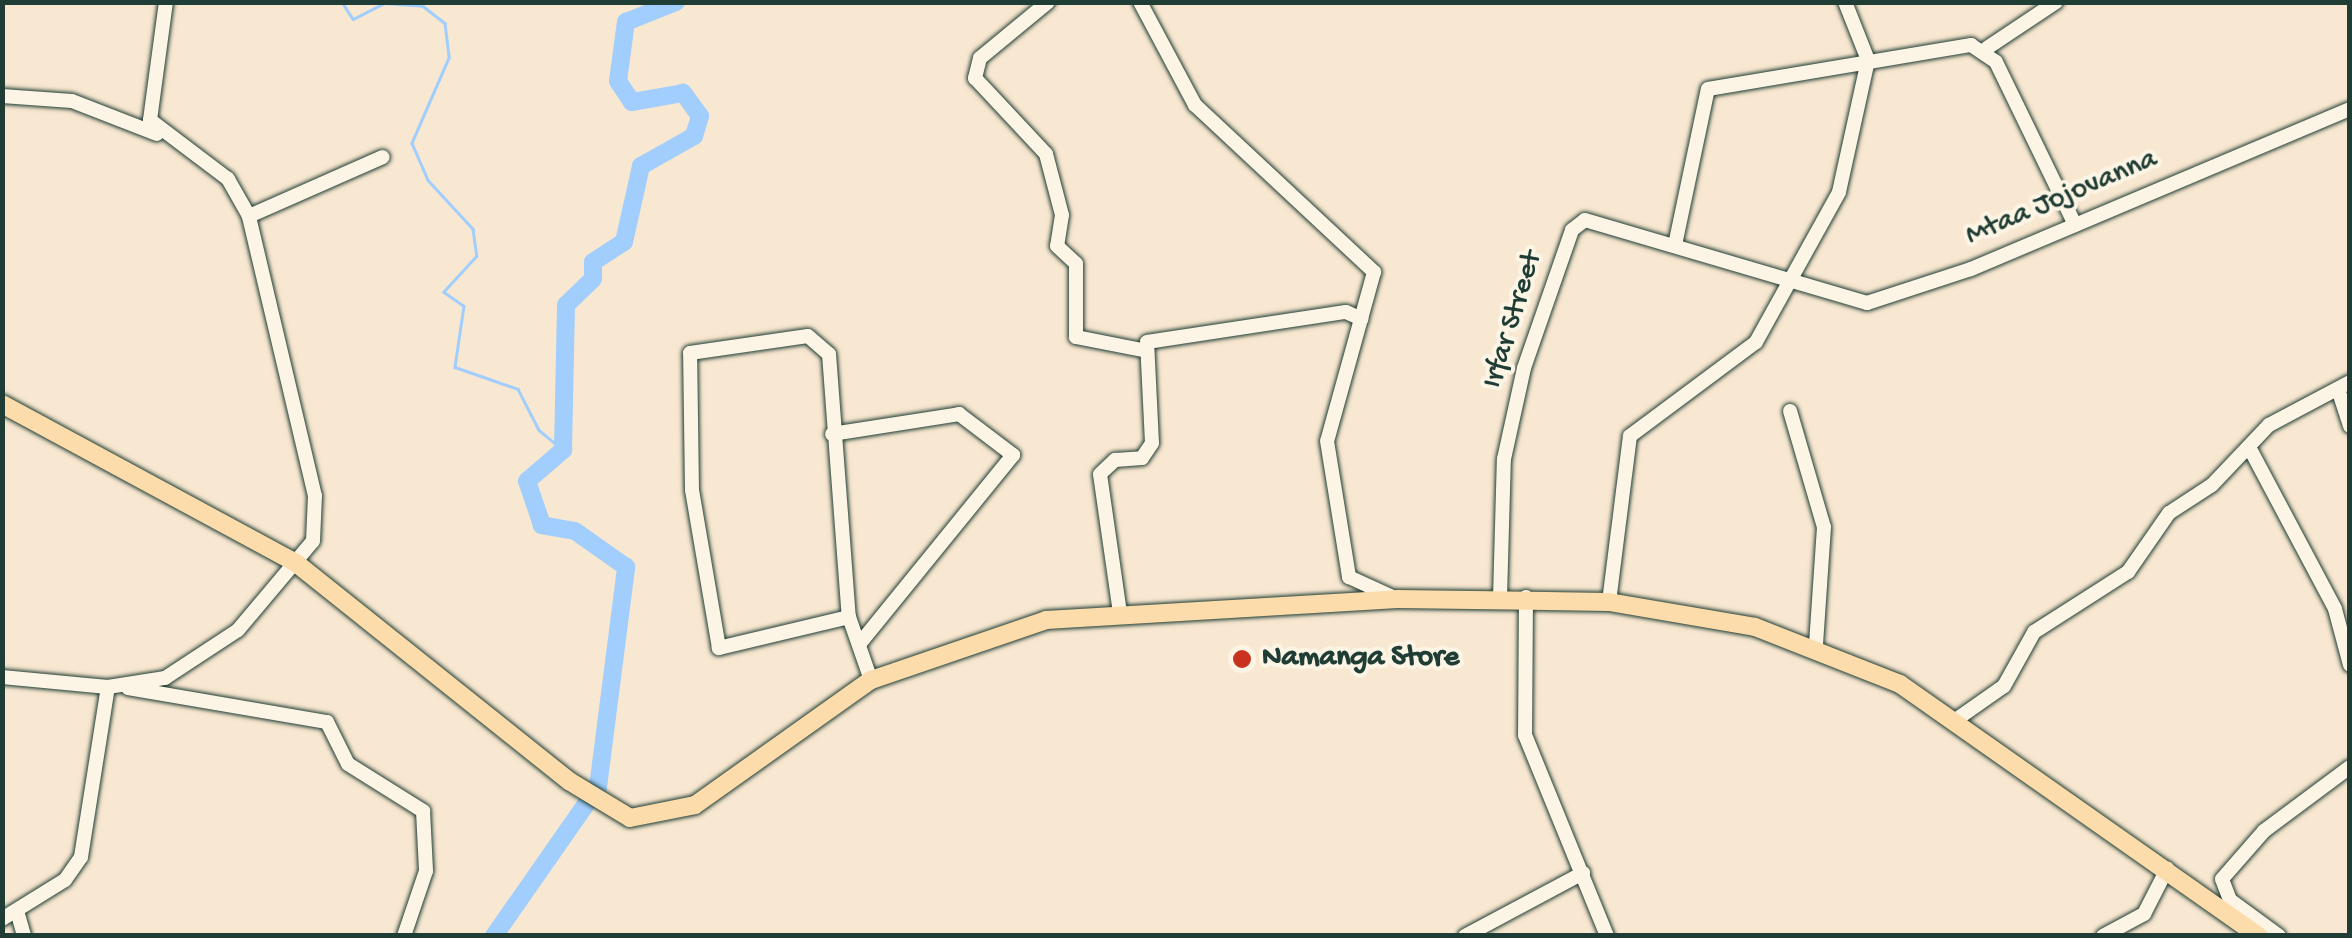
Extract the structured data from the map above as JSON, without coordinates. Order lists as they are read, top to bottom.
{
  "streets": {
    "street": ["Mtaa Jojovanna", "Irfar Street"]
  },
  "crossings": [
    ["Mtaa Jojovanna", "Irfar Street"]
  ],
  "places": ["Namanga Store"]
}
